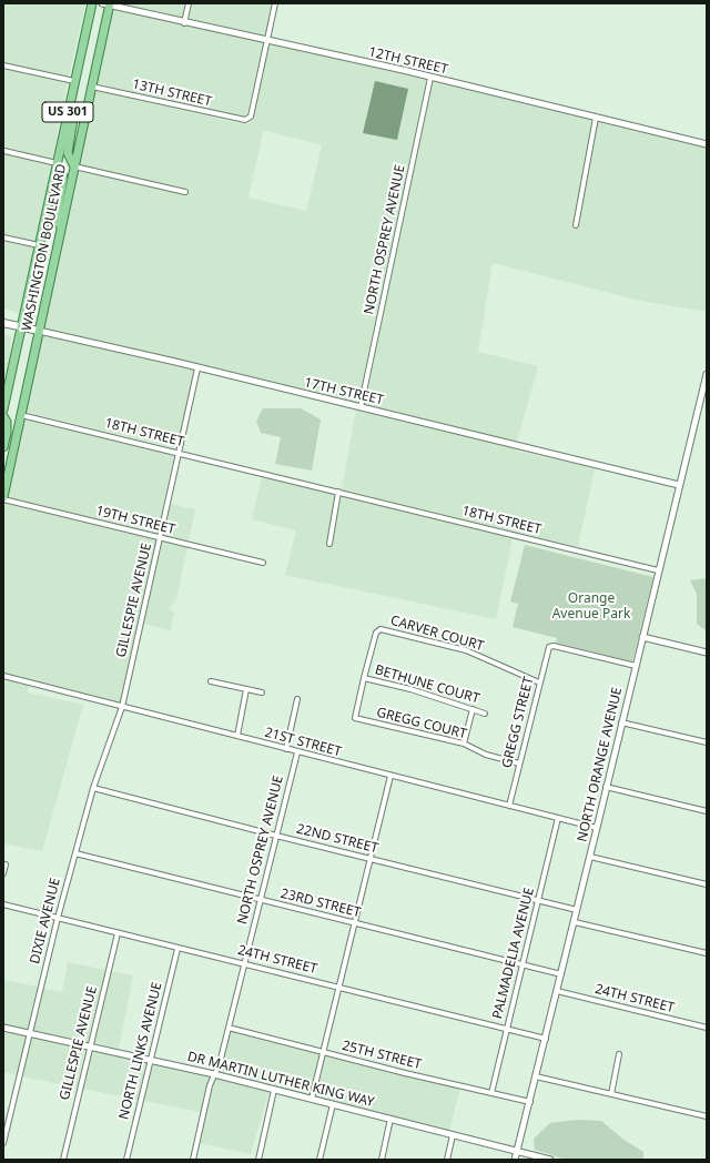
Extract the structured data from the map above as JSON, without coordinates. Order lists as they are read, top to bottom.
{
  "streets": {
    "main road": ["US 301", "WASHINGTON BOULEVARD", "17TH STREET"],
    "street": [
      "12TH STREET",
      "13TH STREET",
      "NORTH OSPREY AVENUE",
      "18TH STREET",
      "19TH STREET",
      "GILLESPIE AVENUE",
      "CARVER COURT",
      "BETHUNE COURT",
      "GREGG STREET",
      "GREGG COURT",
      "21ST STREET",
      "NORTH ORANGE AVENUE",
      "22ND STREET",
      "23RD STREET",
      "DIXIE AVENUE",
      "PALMADELIA AVENUE",
      "24TH STREET",
      "NORTH LINKS AVENUE",
      "25TH STREET",
      "DR MARTIN LUTHER KING WAY"
    ]
  },
  "crossings": [
    ["12TH STREET", "13TH STREET"],
    ["12TH STREET", "NORTH OSPREY AVENUE"],
    ["12TH STREET", "WASHINGTON BOULEVARD"],
    ["13TH STREET", "WASHINGTON BOULEVARD"],
    ["NORTH OSPREY AVENUE", "17TH STREET"],
    ["NORTH OSPREY AVENUE", "21ST STREET"],
    ["NORTH OSPREY AVENUE", "22ND STREET"],
    ["NORTH OSPREY AVENUE", "23RD STREET"],
    ["NORTH OSPREY AVENUE", "24TH STREET"],
    ["NORTH OSPREY AVENUE", "25TH STREET"],
    ["NORTH OSPREY AVENUE", "DR MARTIN LUTHER KING WAY"],
    ["WASHINGTON BOULEVARD", "17TH STREET"],
    ["WASHINGTON BOULEVARD", "18TH STREET"],
    ["WASHINGTON BOULEVARD", "19TH STREET"],
    ["17TH STREET", "GILLESPIE AVENUE"],
    ["17TH STREET", "NORTH ORANGE AVENUE"],
    ["18TH STREET", "GILLESPIE AVENUE"],
    ["18TH STREET", "NORTH ORANGE AVENUE"],
    ["19TH STREET", "GILLESPIE AVENUE"],
    ["GILLESPIE AVENUE", "21ST STREET"],
    ["GILLESPIE AVENUE", "DIXIE AVENUE"],
    ["GILLESPIE AVENUE", "24TH STREET"],
    ["GILLESPIE AVENUE", "DR MARTIN LUTHER KING WAY"],
    ["CARVER COURT", "BETHUNE COURT"],
    ["CARVER COURT", "GREGG STREET"],
    ["CARVER COURT", "GREGG COURT"],
    ["BETHUNE COURT", "GREGG COURT"],
    ["GREGG STREET", "GREGG COURT"],
    ["GREGG STREET", "21ST STREET"],
    ["GREGG STREET", "NORTH ORANGE AVENUE"],
    ["21ST STREET", "NORTH ORANGE AVENUE"],
    ["21ST STREET", "DIXIE AVENUE"],
    ["21ST STREET", "PALMADELIA AVENUE"],
    ["NORTH ORANGE AVENUE", "22ND STREET"],
    ["NORTH ORANGE AVENUE", "23RD STREET"],
    ["NORTH ORANGE AVENUE", "24TH STREET"],
    ["NORTH ORANGE AVENUE", "25TH STREET"],
    ["NORTH ORANGE AVENUE", "DR MARTIN LUTHER KING WAY"],
    ["22ND STREET", "DIXIE AVENUE"],
    ["22ND STREET", "PALMADELIA AVENUE"],
    ["23RD STREET", "DIXIE AVENUE"],
    ["23RD STREET", "PALMADELIA AVENUE"],
    ["DIXIE AVENUE", "24TH STREET"],
    ["DIXIE AVENUE", "DR MARTIN LUTHER KING WAY"],
    ["PALMADELIA AVENUE", "24TH STREET"],
    ["PALMADELIA AVENUE", "25TH STREET"],
    ["24TH STREET", "NORTH LINKS AVENUE"],
    ["NORTH LINKS AVENUE", "DR MARTIN LUTHER KING WAY"]
  ],
  "parks": ["Orange Avenue Park"]
}
